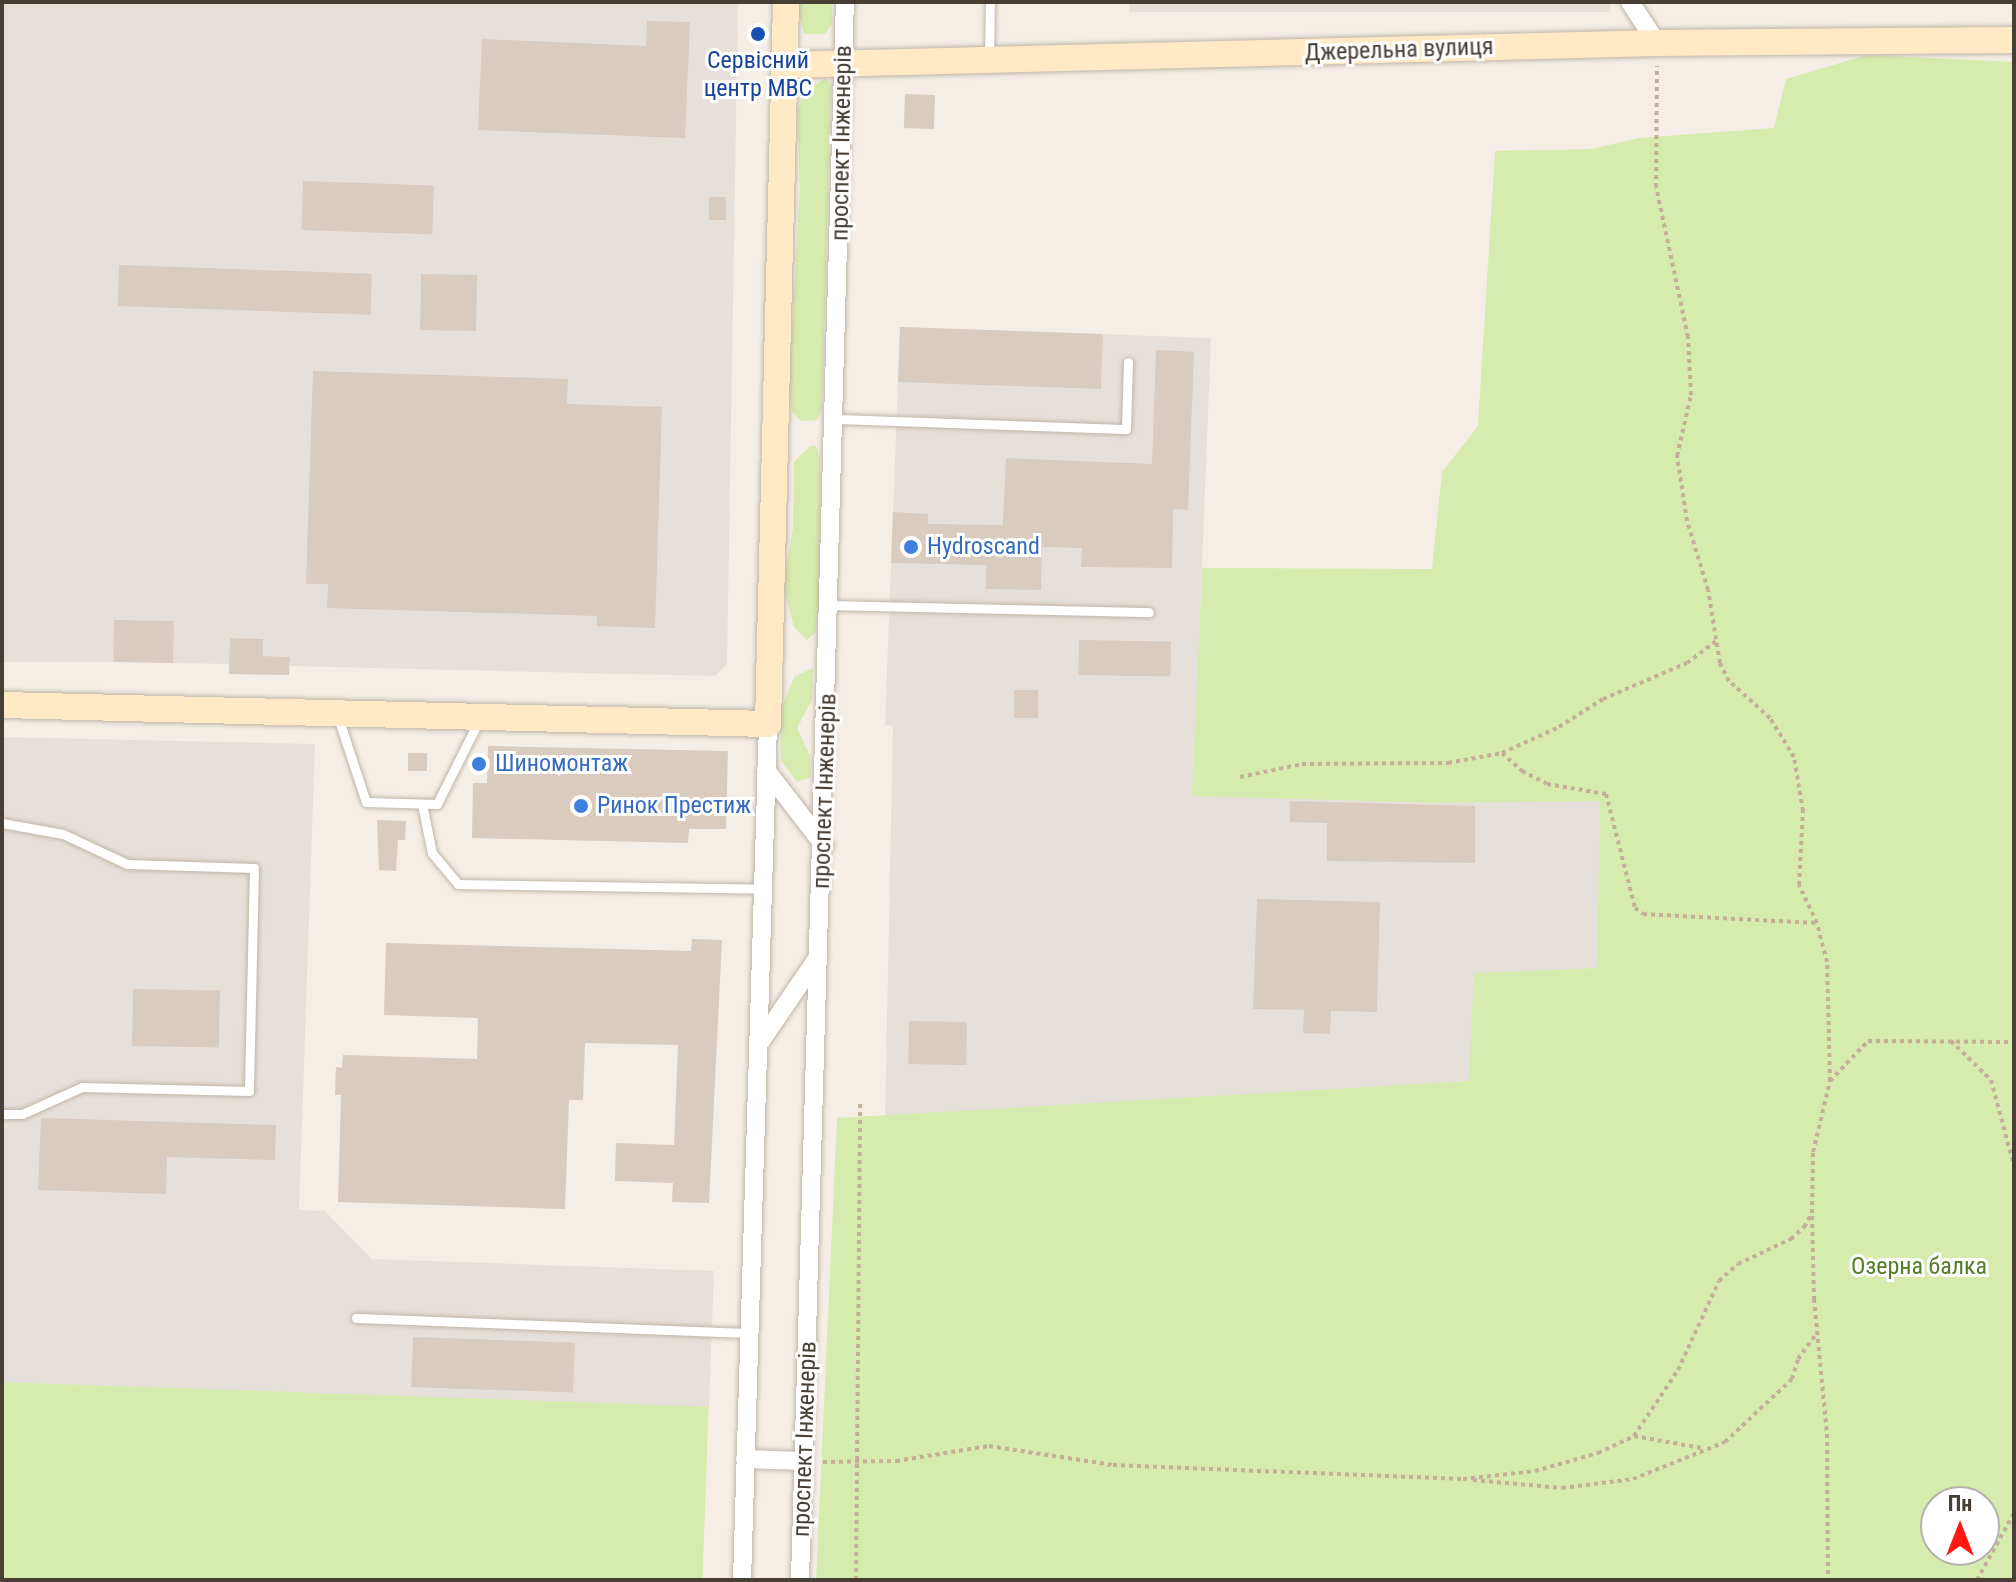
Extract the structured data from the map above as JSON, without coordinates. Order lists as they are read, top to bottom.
{
  "streets": {
    "street": ["Джерельна вулиця", "проспект Інженерів"]
  },
  "crossings": [
    ["Джерельна вулиця", "проспект Інженерів"]
  ],
  "parks": ["Озерна балка"],
  "places": [
    "Сервісний центр МВС",
    "Hydroscand",
    "Шиномонтаж",
    "Ринок Престиж"
  ],
  "north": "top"
}
